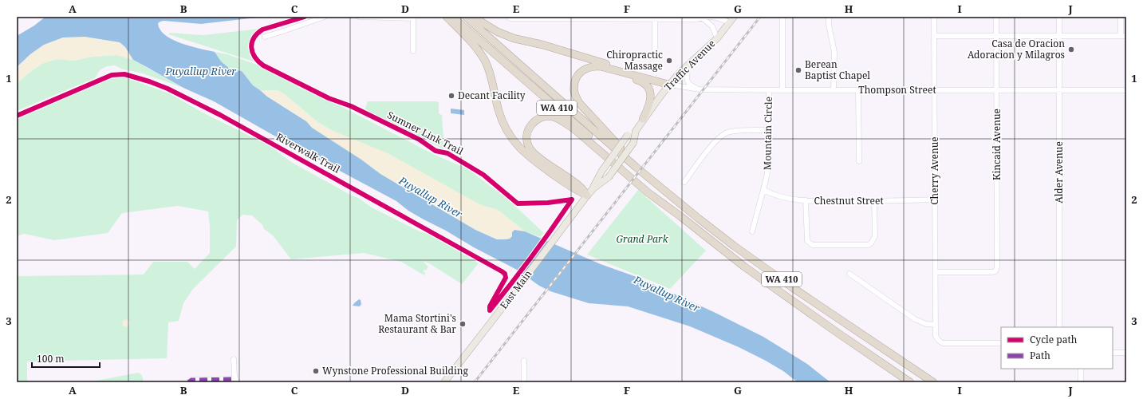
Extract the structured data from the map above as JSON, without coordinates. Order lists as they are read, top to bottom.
{
  "streets": {
    "highway": ["WA 410"],
    "main road": ["Traffic Avenue", "East Main"],
    "street": [
      "Thompson Street",
      "Mountain Circle",
      "Kincaid Avenue",
      "Cherry Avenue",
      "Alder Avenue",
      "Chestnut Street"
    ],
    "cycle path": ["Sumner Link Trail", "Riverwalk Trail"]
  },
  "crossings": [
    ["Traffic Avenue", "Thompson Street"],
    ["Traffic Avenue", "East Main"],
    ["Thompson Street", "Mountain Circle"],
    ["Thompson Street", "Kincaid Avenue"],
    ["Thompson Street", "Cherry Avenue"],
    ["Thompson Street", "Alder Avenue"],
    ["Mountain Circle", "Chestnut Street"],
    ["Kincaid Avenue", "Cherry Avenue"],
    ["Cherry Avenue", "Chestnut Street"]
  ],
  "water": ["Puyallup River"],
  "parks": ["Grand Park"],
  "places": [
    "Casa de Oracion Adoracion y Milagros",
    "Chiropractic Massage",
    "Berean Baptist Chapel",
    "Decant Facility",
    "Mama Stortini's Restaurant & Bar",
    "Wynstone Professional Building"
  ],
  "legend": ["Cycle path", "Path"],
  "scale_bar": "100 m",
  "grid": {
    "columns": [
      "A",
      "B",
      "C",
      "D",
      "E",
      "F",
      "G",
      "H",
      "I",
      "J"
    ],
    "rows": ["1", "2", "3"]
  }
}
